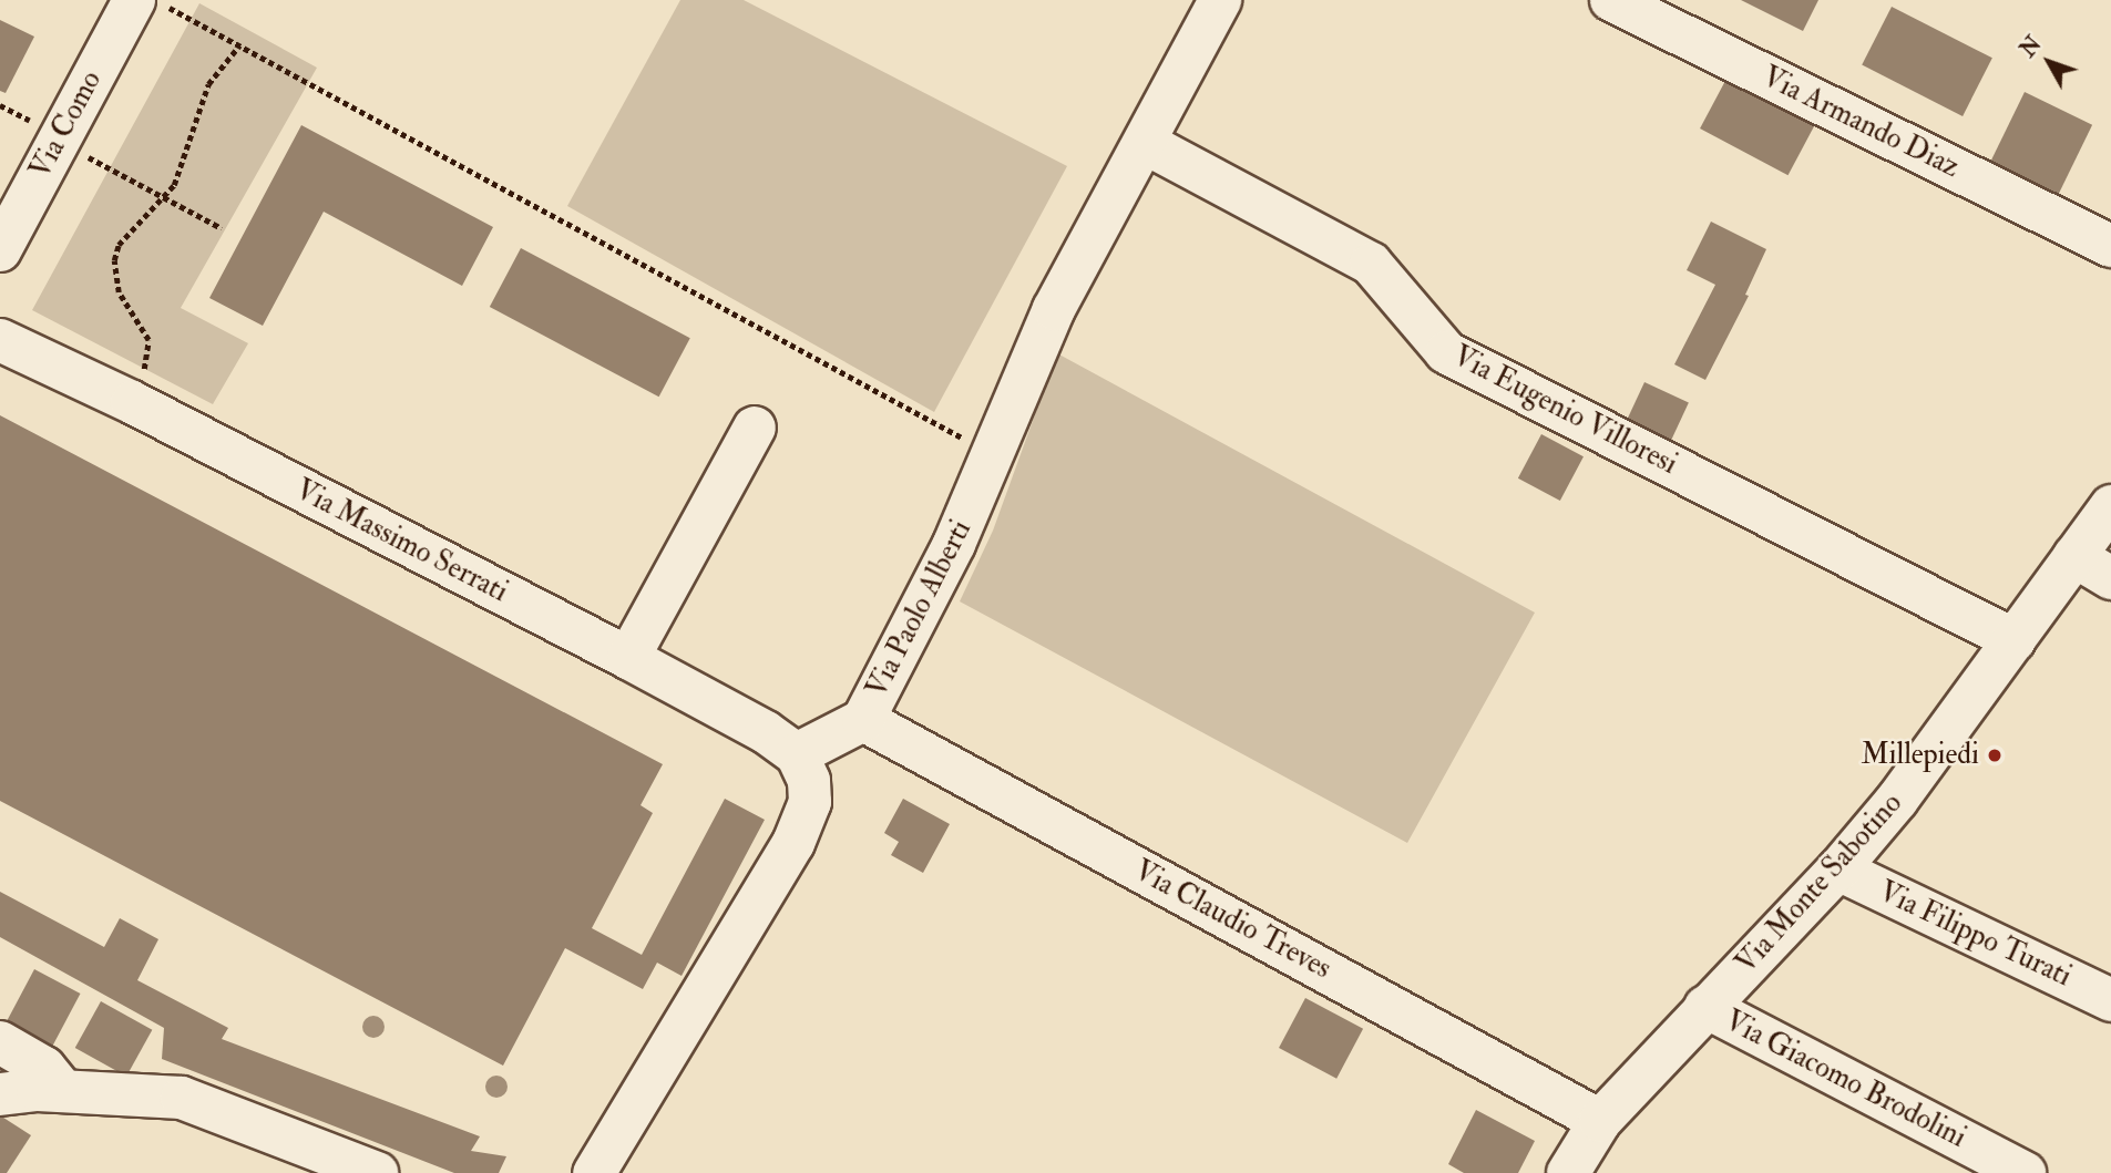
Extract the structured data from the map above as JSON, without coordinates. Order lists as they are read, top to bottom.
{
  "streets": {
    "street": [
      "Via Armando Diaz",
      "Via Como",
      "Via Eugenio Villoresi",
      "Via Massimo Serrati",
      "Via Paolo Alberti",
      "Via Monte Sabotino",
      "Via Claudio Treves",
      "Via Filippo Turati",
      "Via Giacomo Brodolini"
    ]
  },
  "crossings": [
    ["Via Eugenio Villoresi", "Via Paolo Alberti"],
    ["Via Eugenio Villoresi", "Via Monte Sabotino"],
    ["Via Massimo Serrati", "Via Paolo Alberti"],
    ["Via Paolo Alberti", "Via Claudio Treves"],
    ["Via Monte Sabotino", "Via Claudio Treves"],
    ["Via Monte Sabotino", "Via Filippo Turati"],
    ["Via Monte Sabotino", "Via Giacomo Brodolini"]
  ],
  "places": ["Millepiedi"],
  "north": "top left"
}
